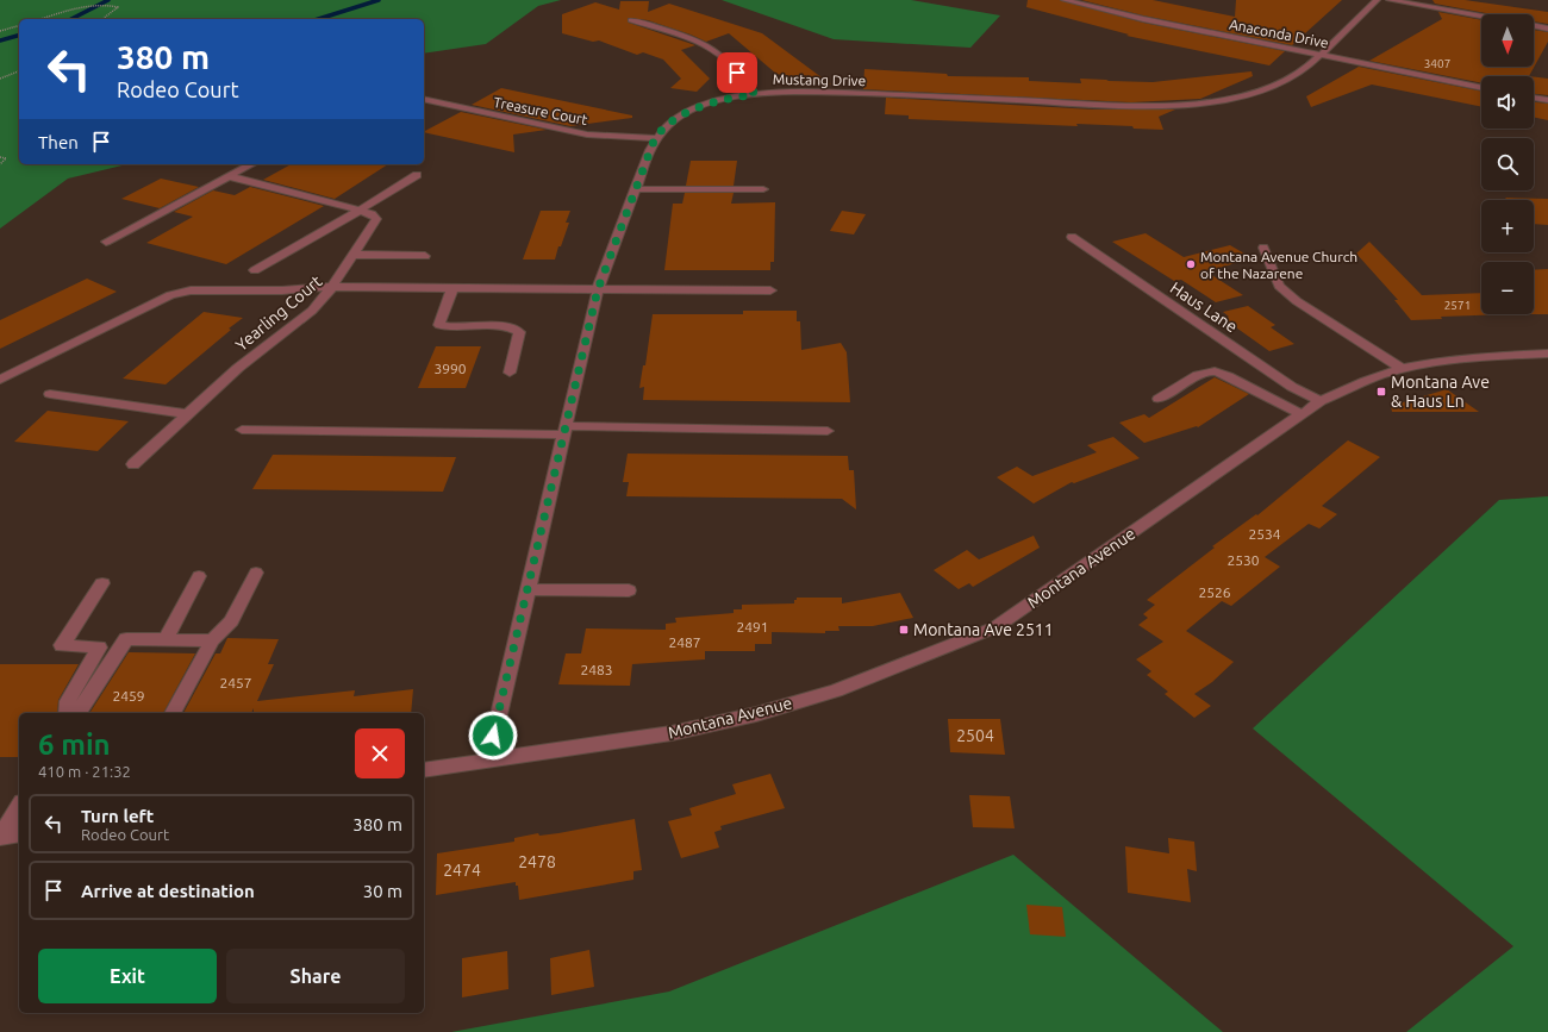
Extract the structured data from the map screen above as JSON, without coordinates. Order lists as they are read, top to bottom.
{
  "streets": {
    "street": [
      "Anaconda Drive",
      "Mustang Drive",
      "Treasure Court",
      "Haus Lane",
      "Yearling Court",
      "Montana Avenue"
    ]
  },
  "crossings": [
    ["Anaconda Drive", "Mustang Drive"],
    ["Mustang Drive", "Treasure Court"],
    ["Mustang Drive", "Yearling Court"],
    ["Mustang Drive", "Montana Avenue"],
    ["Haus Lane", "Montana Avenue"]
  ],
  "places": {
    "other": ["Montana Avenue Church of the Nazarene"],
    "transit": ["Montana Ave & Haus Ln", "Montana Ave 2511"]
  },
  "house_numbers": [
    "3407",
    "2571",
    "3990",
    "2534",
    "2530",
    "2526",
    "2491",
    "2487",
    "2483",
    "2457",
    "2459",
    "2504",
    "2478",
    "2474"
  ],
  "north": "bottom",
  "page": {
    "map_buttons": ["+", "−"],
    "turn": ["380 m", "Rodeo Court"],
    "then": "Then",
    "heading": ["6 min", "410 m · 21:32"],
    "list": [
      {
        "name": "Turn left",
        "note": "Rodeo Court",
        "value": "380 m"
      },
      {
        "name": "Arrive at destination",
        "value": "30 m"
      }
    ],
    "buttons": ["Exit", "Share"]
  }
}
